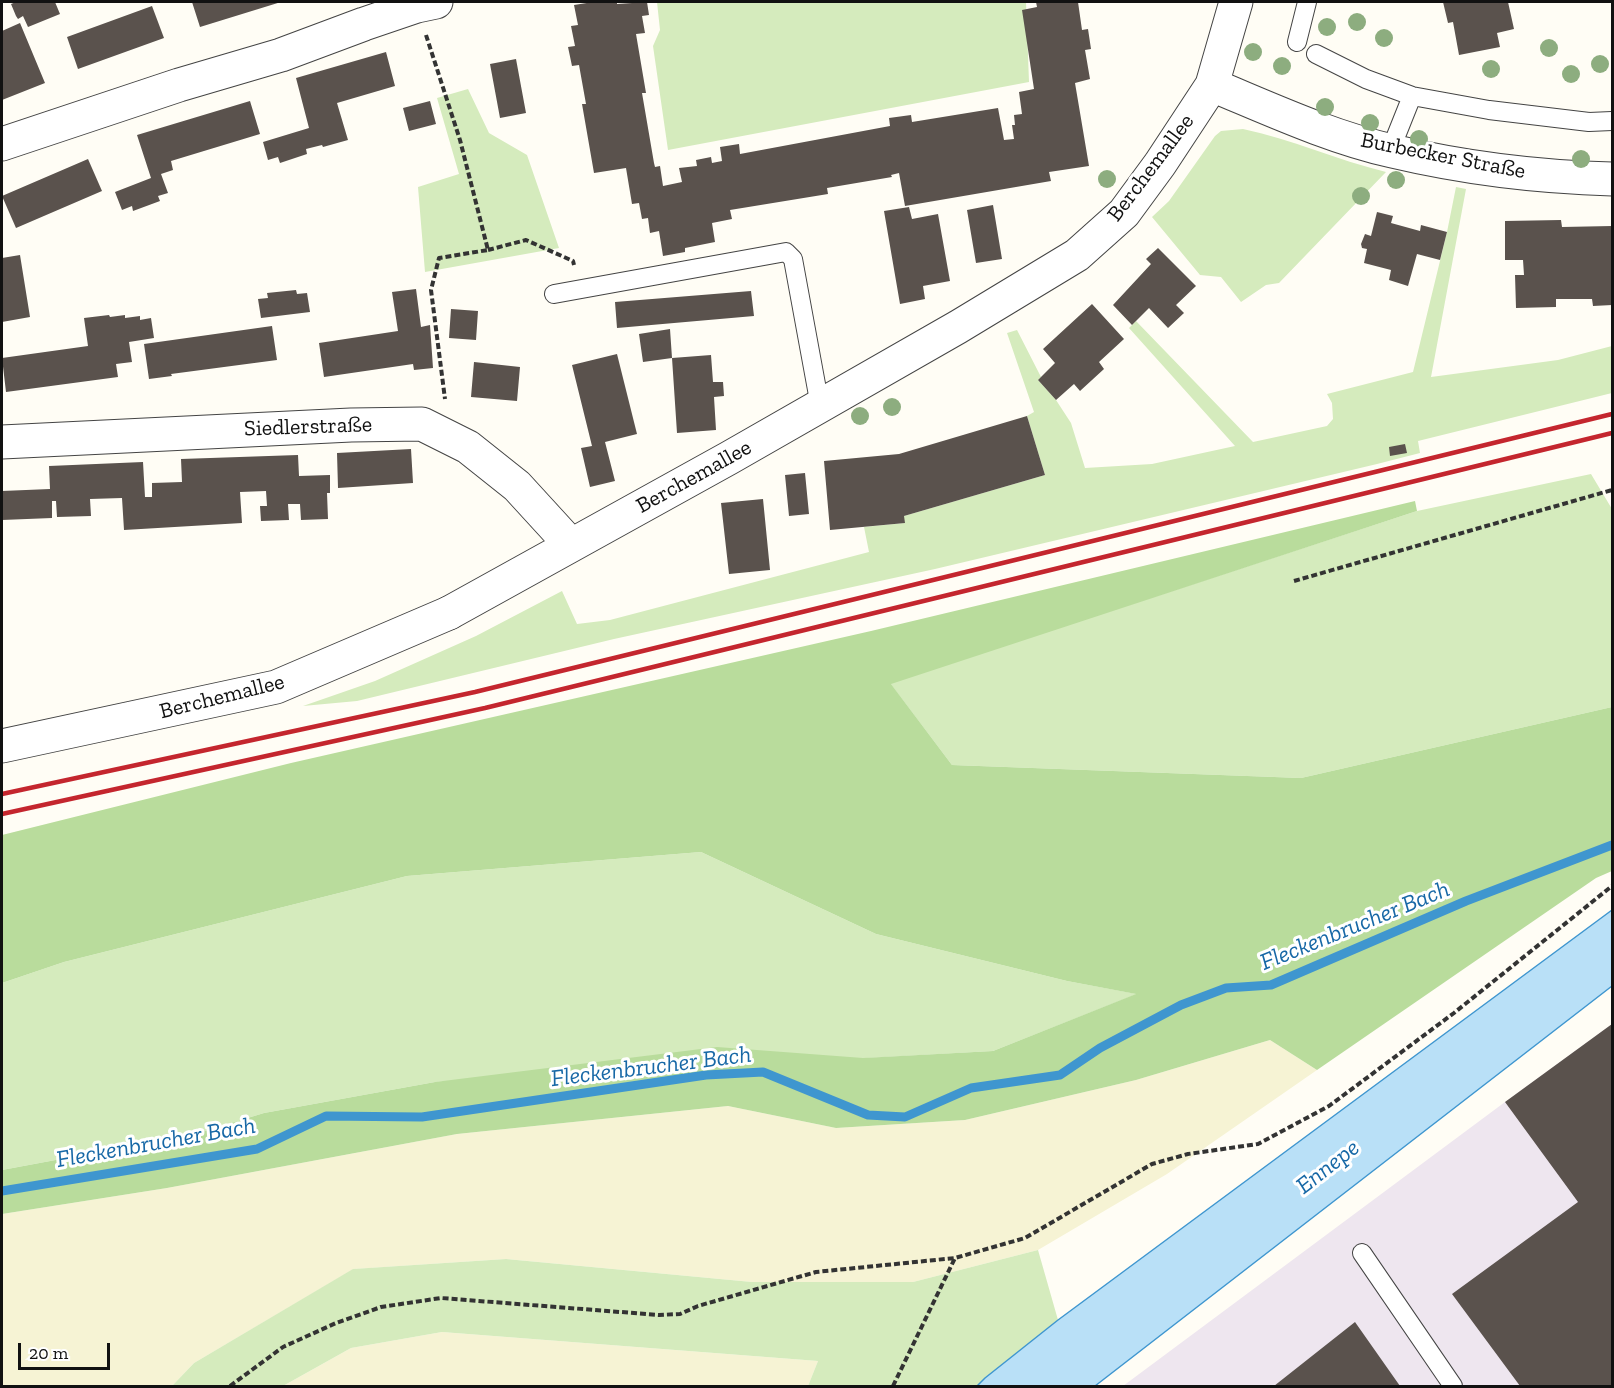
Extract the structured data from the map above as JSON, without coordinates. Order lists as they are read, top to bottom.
{
  "streets": {
    "street": ["Burbecker Straße", "Berchemallee", "Siedlerstraße"]
  },
  "crossings": [
    ["Burbecker Straße", "Berchemallee"],
    ["Berchemallee", "Siedlerstraße"]
  ],
  "water": ["Fleckenbrucher Bach", "Ennepe"],
  "scale_bar": "20 m"
}
